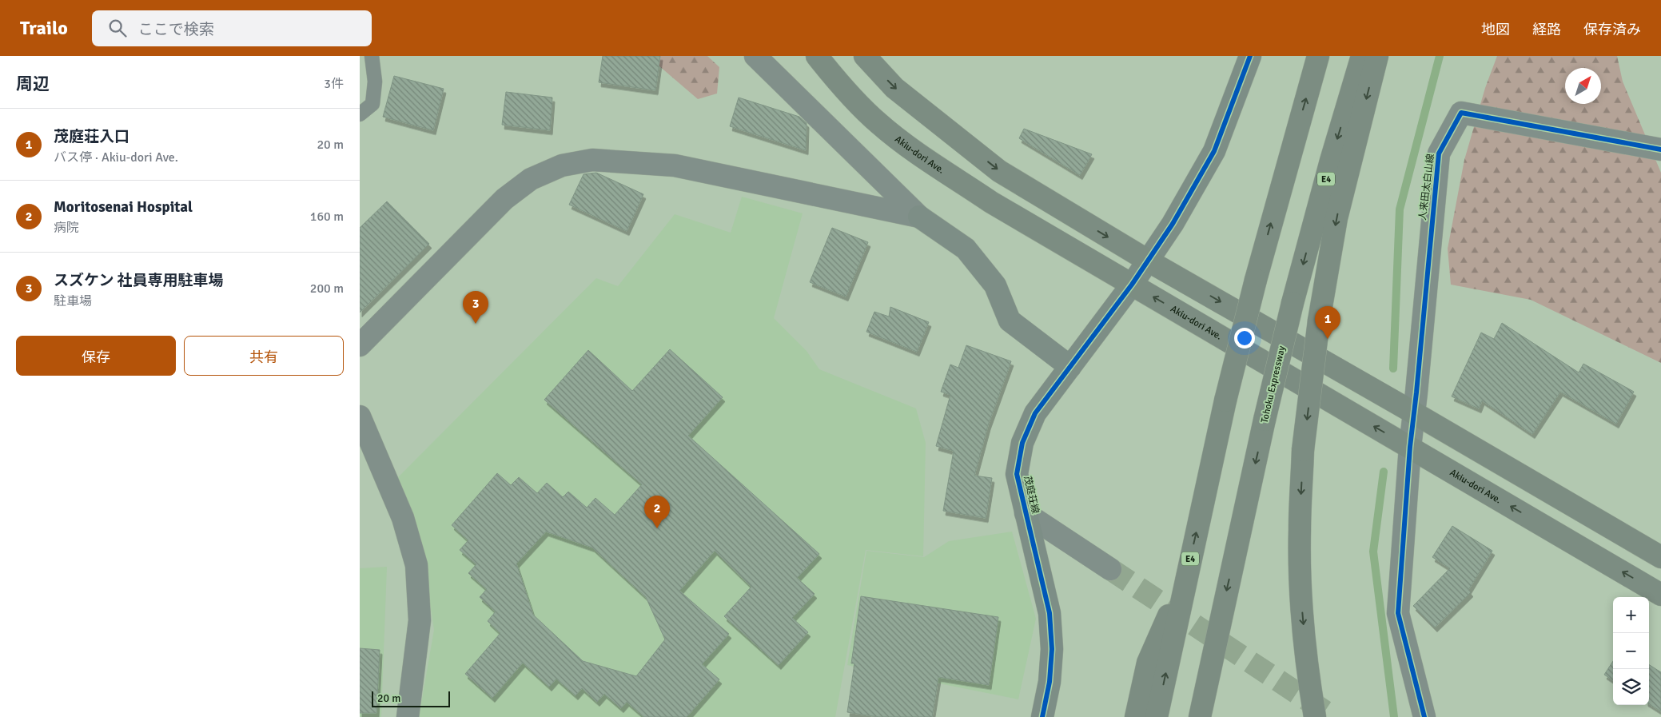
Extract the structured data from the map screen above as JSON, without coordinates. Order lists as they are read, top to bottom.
{
  "streets": {
    "highway": ["Akiu-dori Ave.", "E4", "Tohoku Expressway"],
    "street": ["人来田太白山線", "茂庭荘線"]
  },
  "crossings": [
    ["Akiu-dori Ave.", "人来田太白山線"],
    ["Akiu-dori Ave.", "茂庭荘線"]
  ],
  "scale_bar": "20 m",
  "north": "top right",
  "page": {
    "header": "Trailo",
    "search": "ここで検索",
    "nav": ["地図", "経路", "保存済み"],
    "heading": ["周辺", "3件"],
    "list": [
      {
        "mark": "1",
        "name": "茂庭荘入口",
        "note": "バス停 · Akiu-dori Ave.",
        "value": "20 m"
      },
      {
        "mark": "2",
        "name": "Moritosenai Hospital",
        "note": "病院",
        "value": "160 m"
      },
      {
        "mark": "3",
        "name": "スズケン 社員専用駐車場",
        "note": "駐車場",
        "value": "200 m"
      }
    ],
    "pins": ["3", "1", "2"],
    "buttons": ["保存", "共有"],
    "map_buttons": ["+", "−"],
    "scale": "20 m"
  }
}
